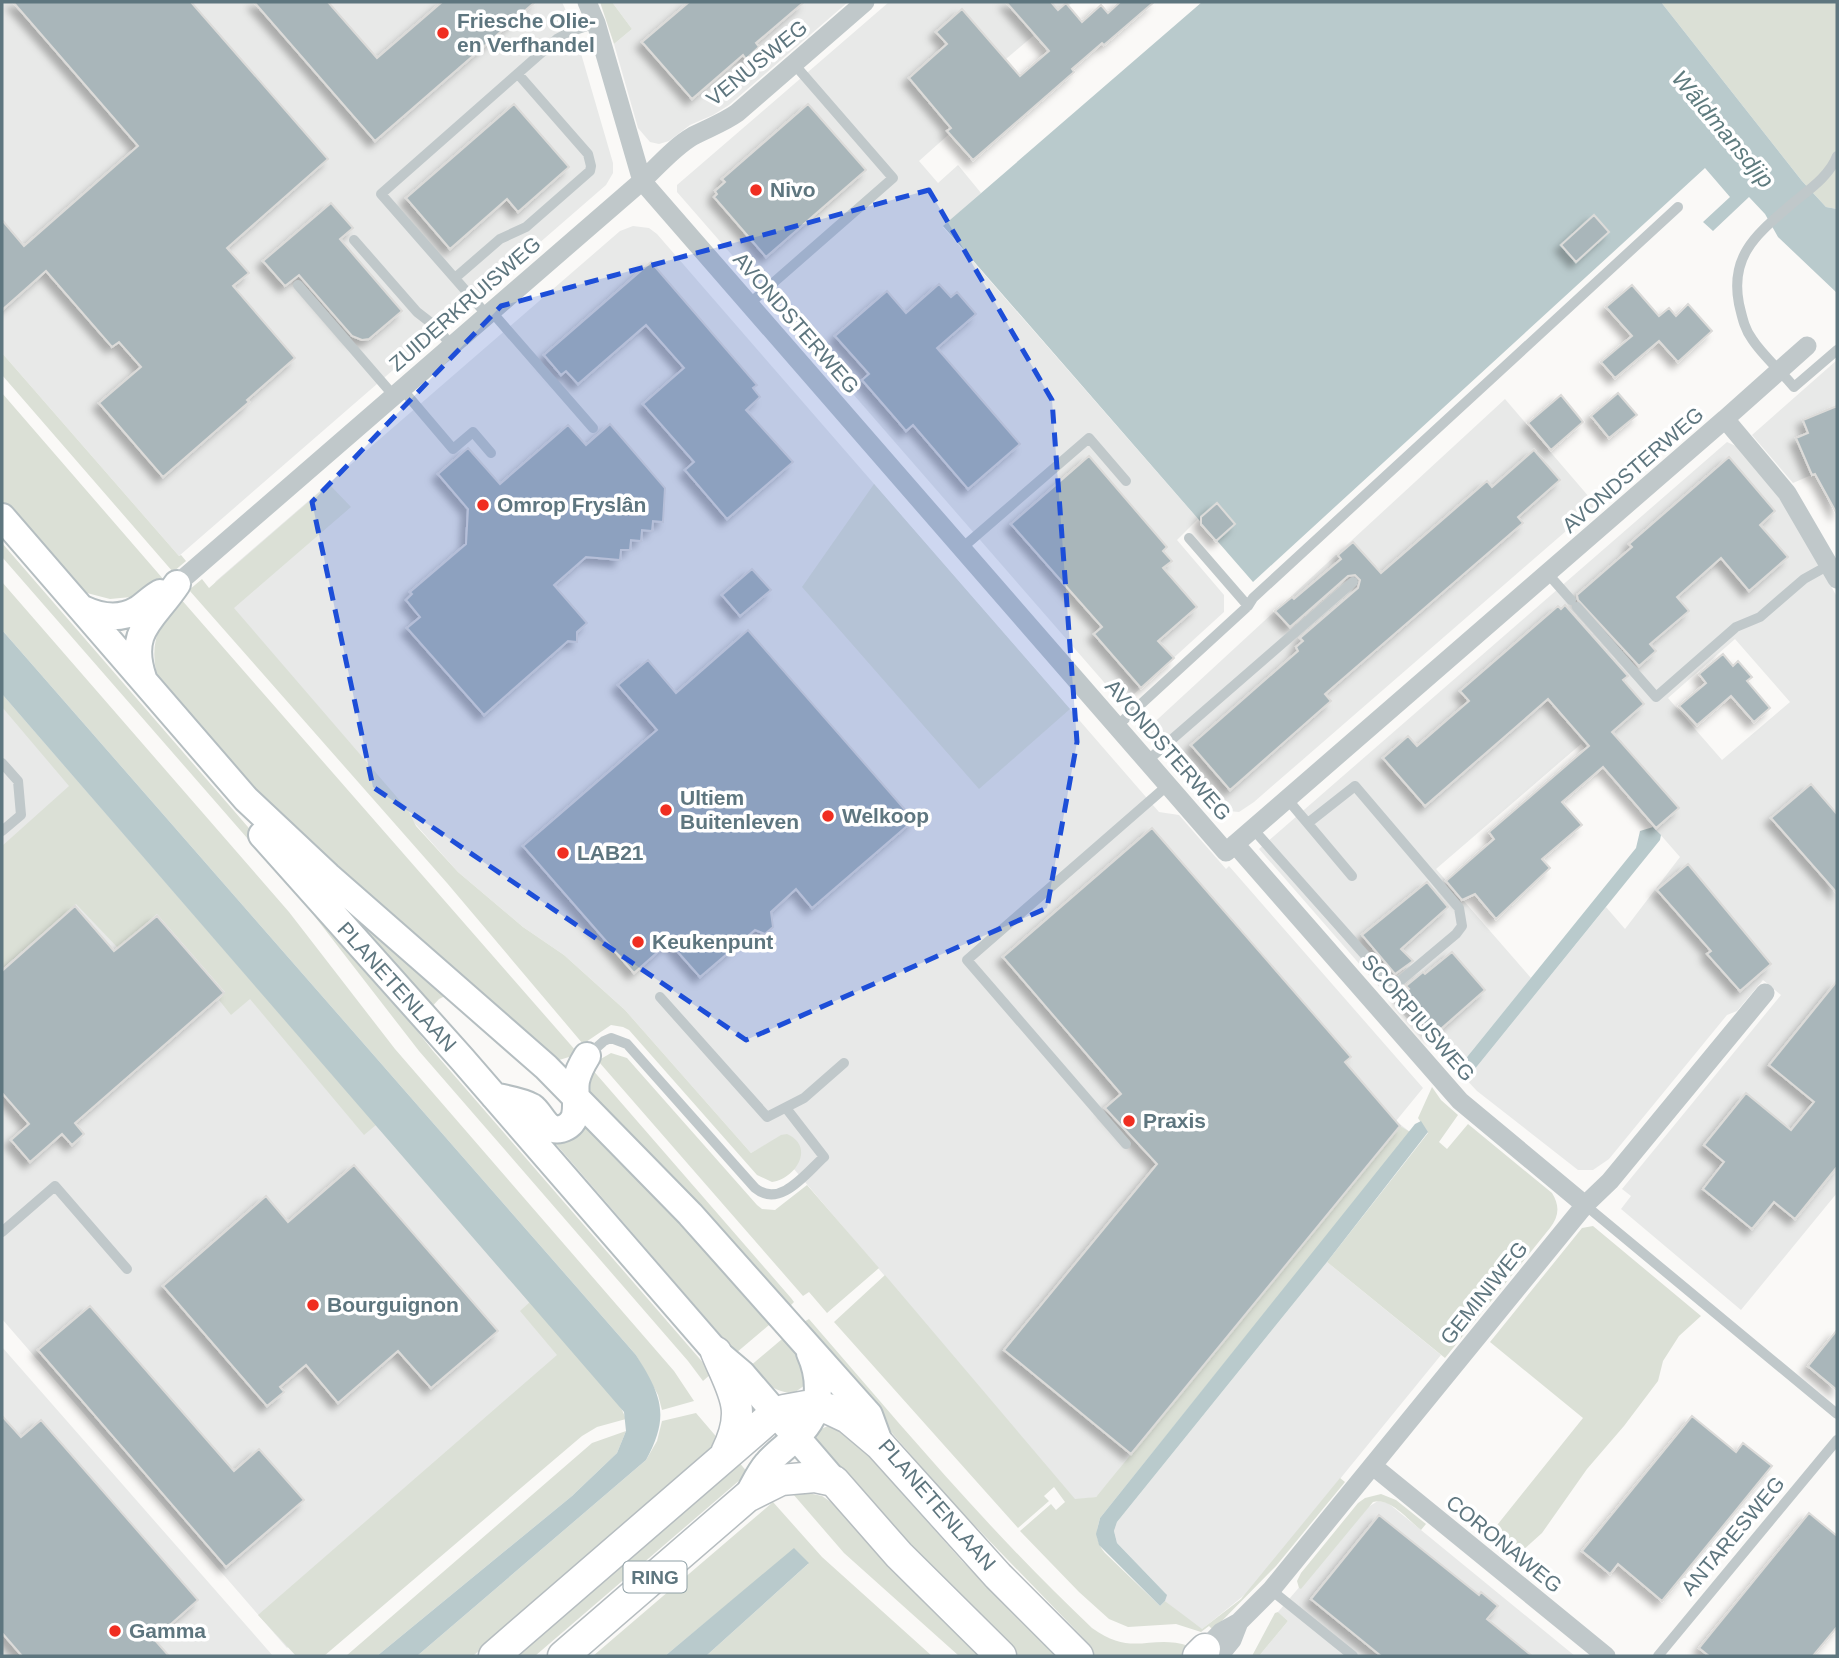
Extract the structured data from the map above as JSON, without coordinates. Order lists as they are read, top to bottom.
{
  "streets": {
    "main road": ["PLANETENLAAN", "RING"],
    "street": [
      "VENUSWEG",
      "ZUIDERKRUISWEG",
      "AVONDSTERWEG",
      "SCORPIUSWEG",
      "GEMINIWEG",
      "CORONAWEG"
    ],
    "lane": ["ANTARESWEG"]
  },
  "crossings": [
    ["VENUSWEG", "ZUIDERKRUISWEG"],
    ["VENUSWEG", "AVONDSTERWEG"],
    ["ZUIDERKRUISWEG", "AVONDSTERWEG"],
    ["AVONDSTERWEG", "SCORPIUSWEG"],
    ["PLANETENLAAN", "RING"],
    ["SCORPIUSWEG", "GEMINIWEG"],
    ["GEMINIWEG", "CORONAWEG"]
  ],
  "water": ["Wâldmansdjip"],
  "places": [
    "Friesche Olie- en Verfhandel",
    "Nivo",
    "Omrop Fryslân",
    "Ultiem Buitenleven",
    "Welkoop",
    "LAB21",
    "Keukenpunt",
    "Praxis",
    "Bourguignon",
    "Gamma"
  ]
}
